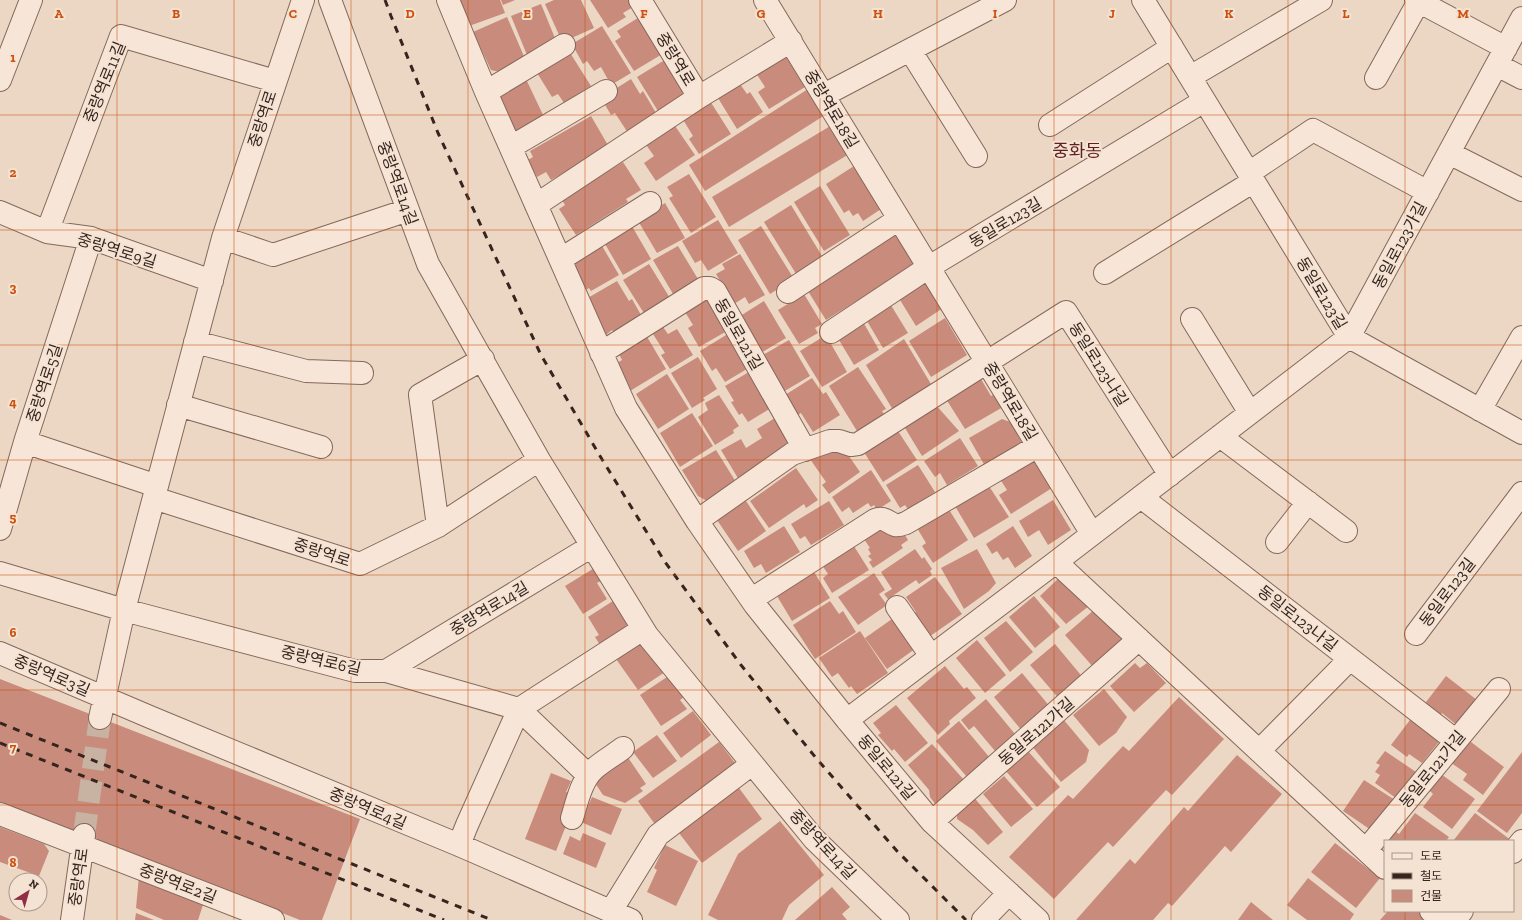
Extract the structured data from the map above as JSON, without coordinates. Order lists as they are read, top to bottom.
{
  "streets": {
    "street": [
      "중랑역로",
      "중랑역로11길",
      "중랑역로18길",
      "중랑역로14길",
      "동일로123길",
      "동일로123가길",
      "중랑역로9길",
      "동일로121길",
      "동일로123나길",
      "중랑역로5길",
      "중랑역로6길",
      "중랑역로3길",
      "동일로121가길",
      "중랑역로4길",
      "중랑역로2길"
    ]
  },
  "crossings": [
    ["중랑역로", "중랑역로11길"],
    ["중랑역로", "중랑역로14길"],
    ["중랑역로", "중랑역로9길"],
    ["중랑역로", "중랑역로5길"],
    ["중랑역로", "중랑역로6길"],
    ["중랑역로", "중랑역로3길"],
    ["중랑역로", "중랑역로4길"],
    ["중랑역로", "중랑역로2길"],
    ["중랑역로11길", "중랑역로9길"],
    ["중랑역로18길", "동일로123길"],
    ["중랑역로18길", "동일로123나길"],
    ["중랑역로14길", "중랑역로6길"],
    ["동일로123길", "동일로123가길"],
    ["중랑역로9길", "중랑역로5길"],
    ["동일로121길", "동일로121가길"],
    ["동일로123나길", "동일로121가길"],
    ["중랑역로3길", "중랑역로4길"]
  ],
  "districts": ["중화동"],
  "legend": ["도로", "철도", "건물"],
  "north": "top right",
  "grid": {
    "columns": [
      "A",
      "B",
      "C",
      "D",
      "E",
      "F",
      "G",
      "H",
      "I",
      "J",
      "K",
      "L",
      "M"
    ],
    "rows": [
      "1",
      "2",
      "3",
      "4",
      "5",
      "6",
      "7",
      "8"
    ]
  }
}
